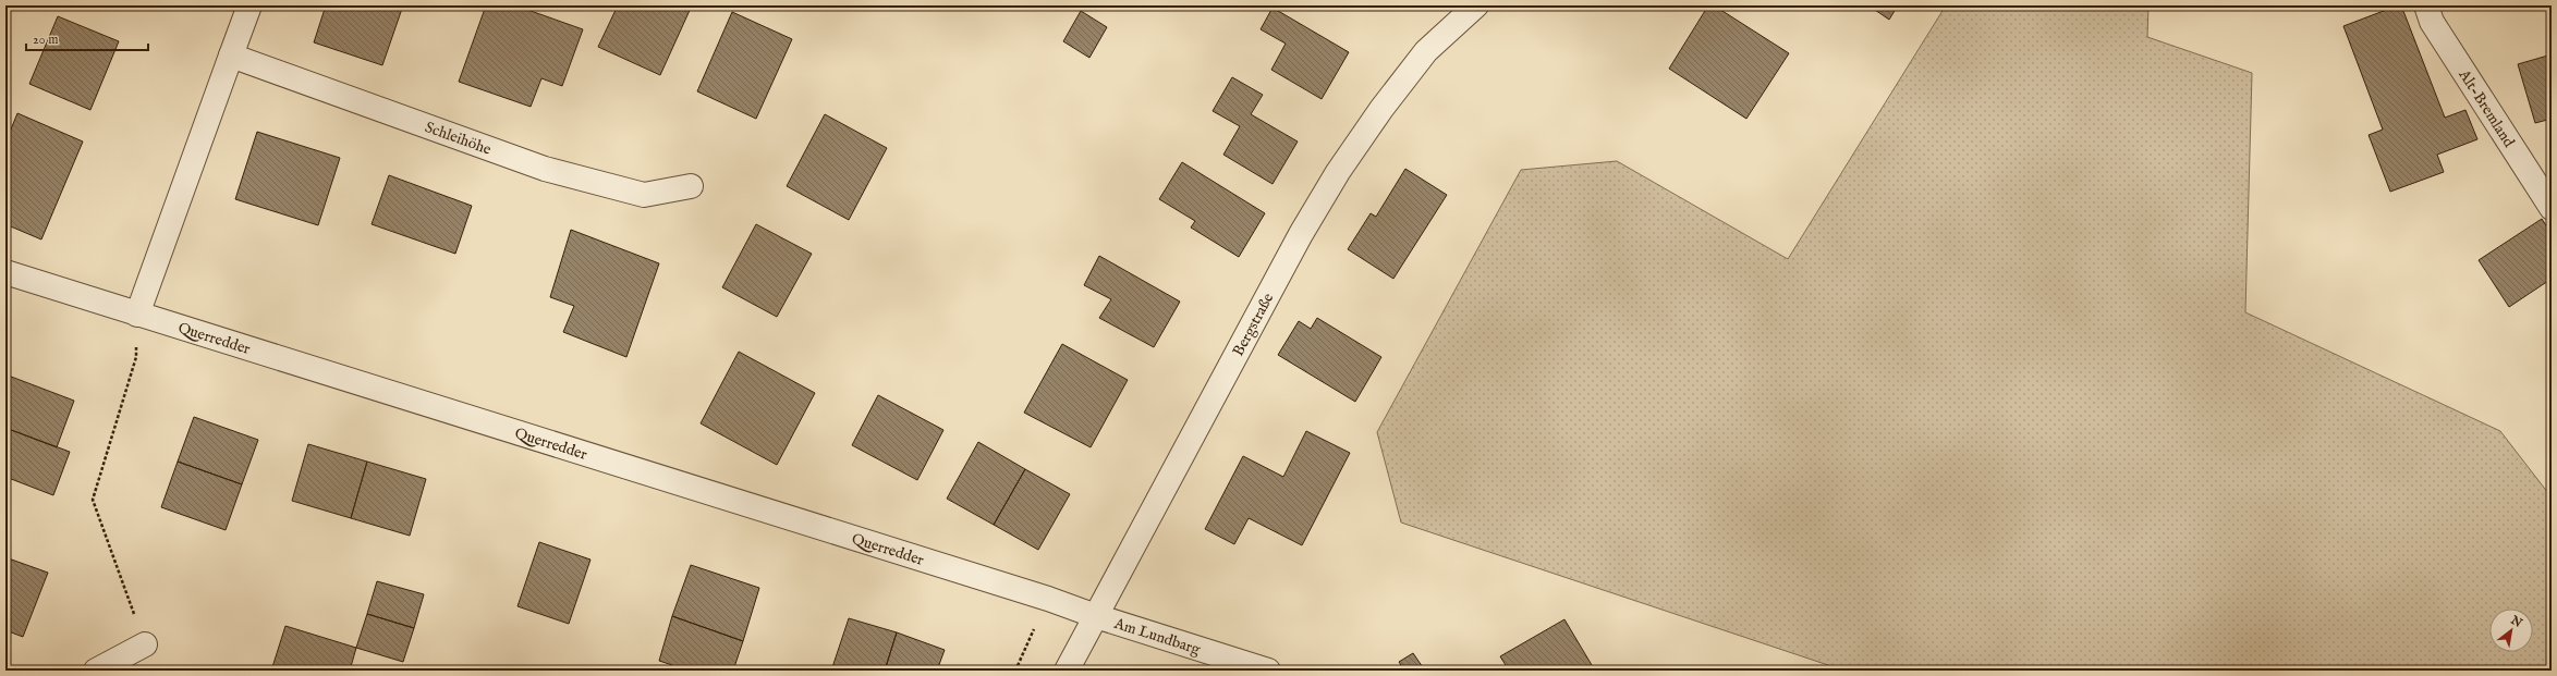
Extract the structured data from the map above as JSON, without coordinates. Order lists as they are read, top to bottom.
{
  "streets": {
    "street": [
      "Alt-Bremland",
      "Schleihöhe",
      "Bergstraße",
      "Querredder",
      "Am Lundbarg"
    ]
  },
  "crossings": [
    ["Bergstraße", "Querredder"],
    ["Bergstraße", "Am Lundbarg"],
    ["Querredder", "Am Lundbarg"]
  ],
  "scale_bar": "20 m",
  "north": "top right"
}
